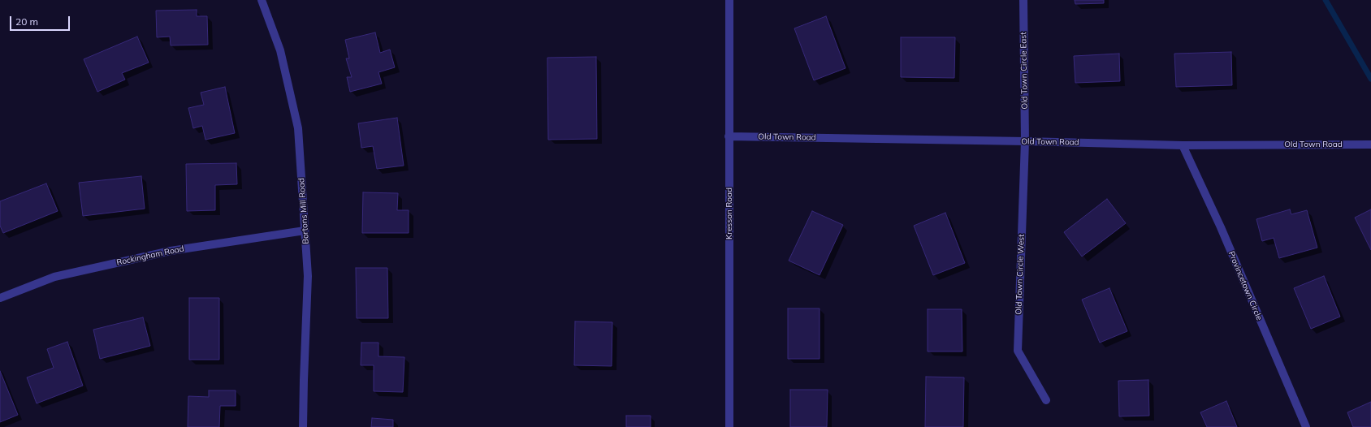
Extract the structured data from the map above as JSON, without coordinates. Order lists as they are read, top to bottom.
{
  "streets": {
    "street": [
      "Old Town Circle East",
      "Old Town Road",
      "Bortons Mill Road",
      "Kresson Road",
      "Rockingham Road",
      "Old Town Circle West",
      "Provincetown Circle"
    ]
  },
  "crossings": [
    ["Old Town Circle East", "Old Town Road"],
    ["Old Town Circle East", "Old Town Circle West"],
    ["Old Town Road", "Kresson Road"],
    ["Old Town Road", "Old Town Circle West"],
    ["Old Town Road", "Provincetown Circle"],
    ["Bortons Mill Road", "Rockingham Road"]
  ],
  "scale_bar": "20 m"
}
